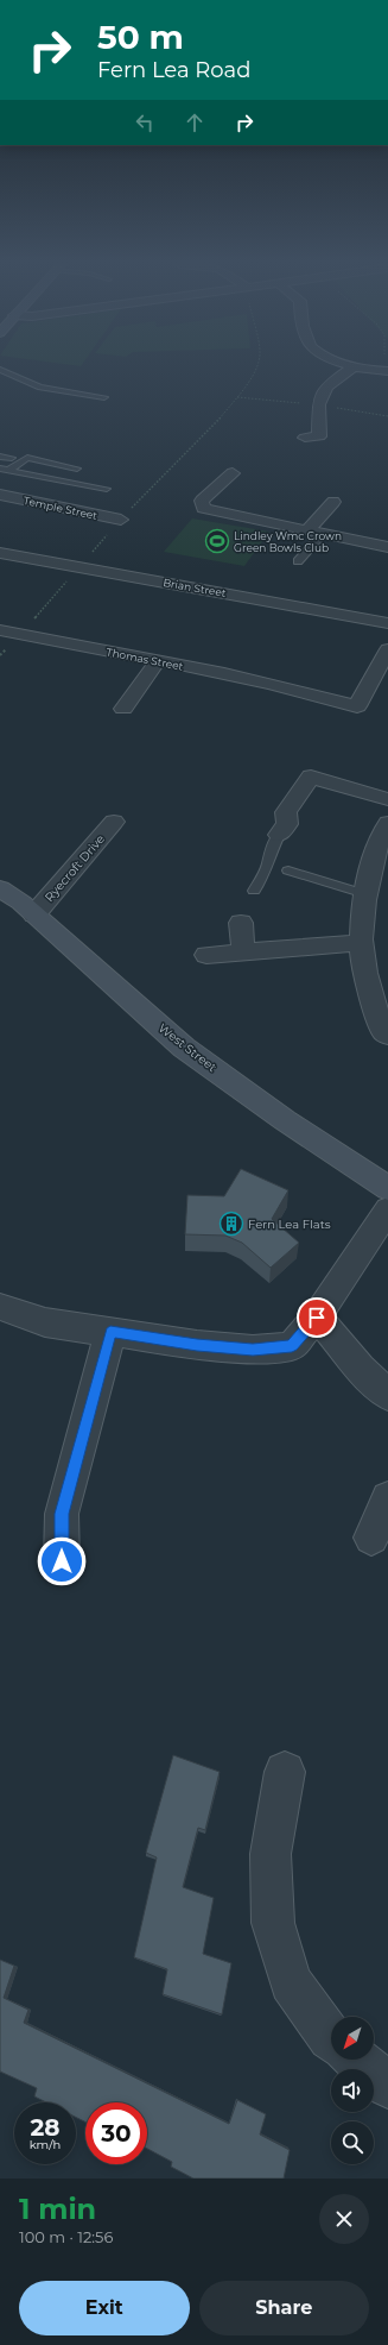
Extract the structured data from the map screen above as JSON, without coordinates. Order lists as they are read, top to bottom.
{
  "streets": {
    "street": [
      "Temple Street",
      "Brian Street",
      "Thomas Street",
      "Ryecroft Drive",
      "West Street"
    ]
  },
  "crossings": [
    ["Ryecroft Drive", "West Street"]
  ],
  "places": {
    "sports": ["Lindley Wmc Crown Green Bowls Club"],
    "building": ["Fern Lea Flats"]
  },
  "north": "bottom left",
  "page": {
    "turn": ["50 m", "Fern Lea Road"],
    "speed": "28 km/h",
    "limit": "30",
    "heading": ["1 min", "100 m · 12:56"],
    "buttons": ["Exit", "Share"]
  }
}
